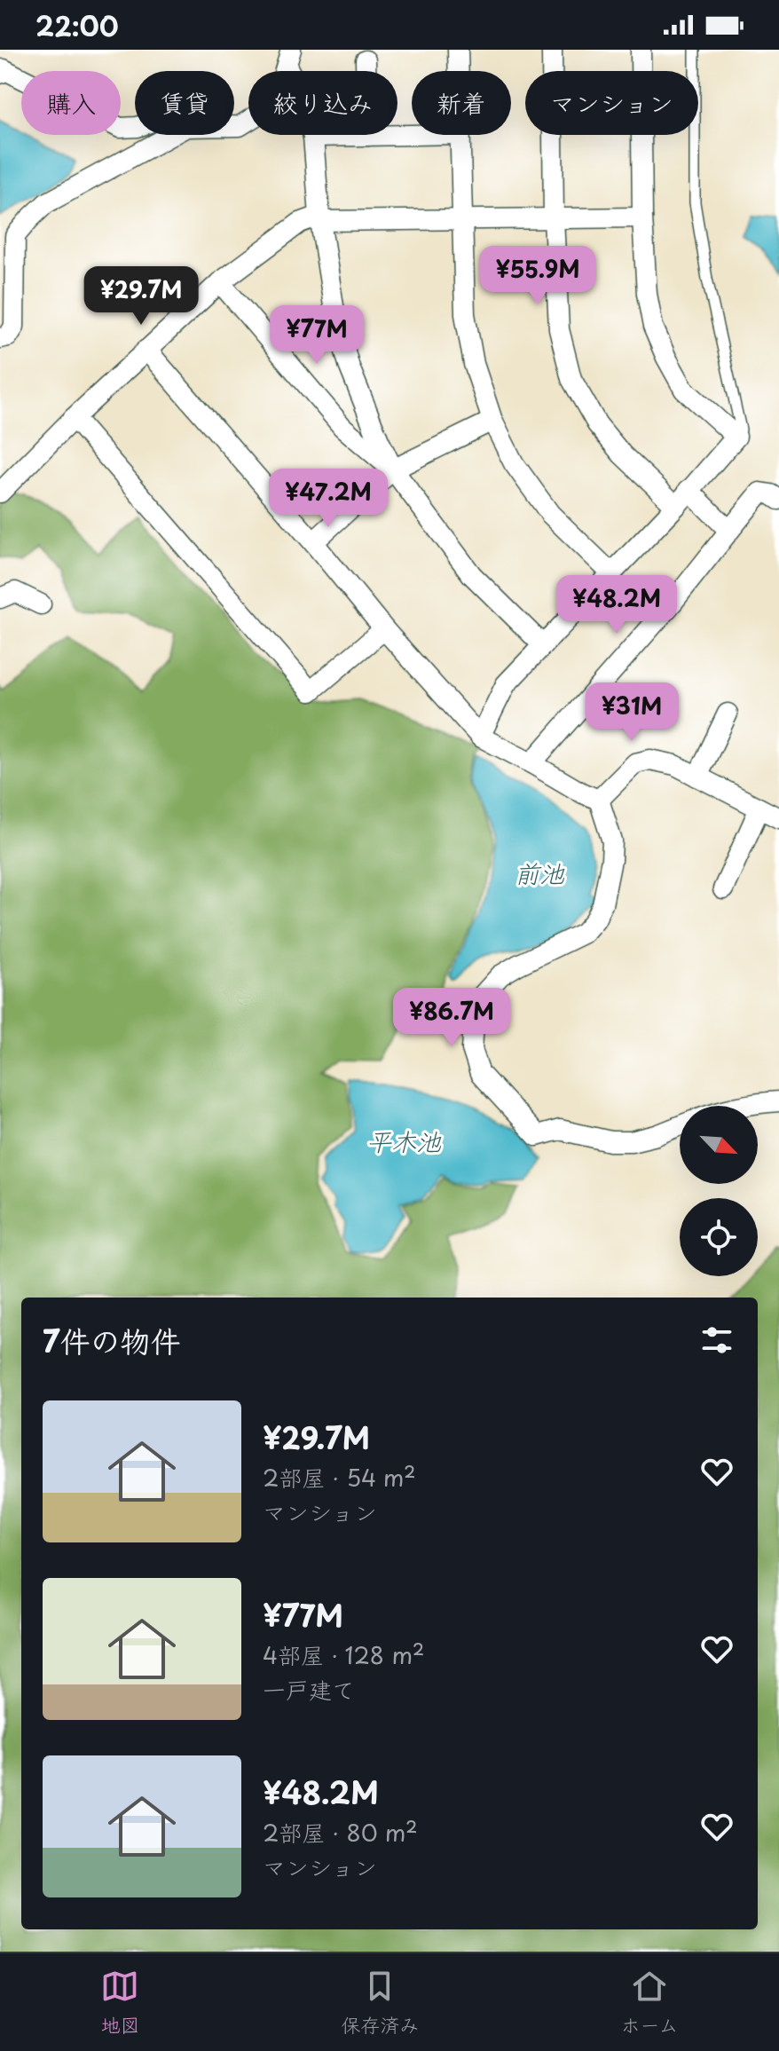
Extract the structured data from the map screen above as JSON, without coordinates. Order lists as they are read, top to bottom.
{
  "water": ["前池", "平木池"],
  "north": "bottom right",
  "page": {
    "status": "22:00",
    "chip": [
      "購入",
      "賃貸",
      "絞り込み",
      "新着",
      "マンション"
    ],
    "price": [
      "¥55.9M",
      "¥29.7M",
      "¥77M",
      "¥47.2M",
      "¥48.2M",
      "¥31M",
      "¥86.7M"
    ],
    "heading": "7件の物件",
    "list": [
      {
        "name": "¥29.7M",
        "note": "2部屋 · 54 m² · マンション"
      },
      {
        "name": "¥77M",
        "note": "4部屋 · 128 m² · 一戸建て"
      },
      {
        "name": "¥48.2M",
        "note": "2部屋 · 80 m² · マンション"
      }
    ],
    "tabs": ["地図", "保存済み", "ホーム"]
  }
}
